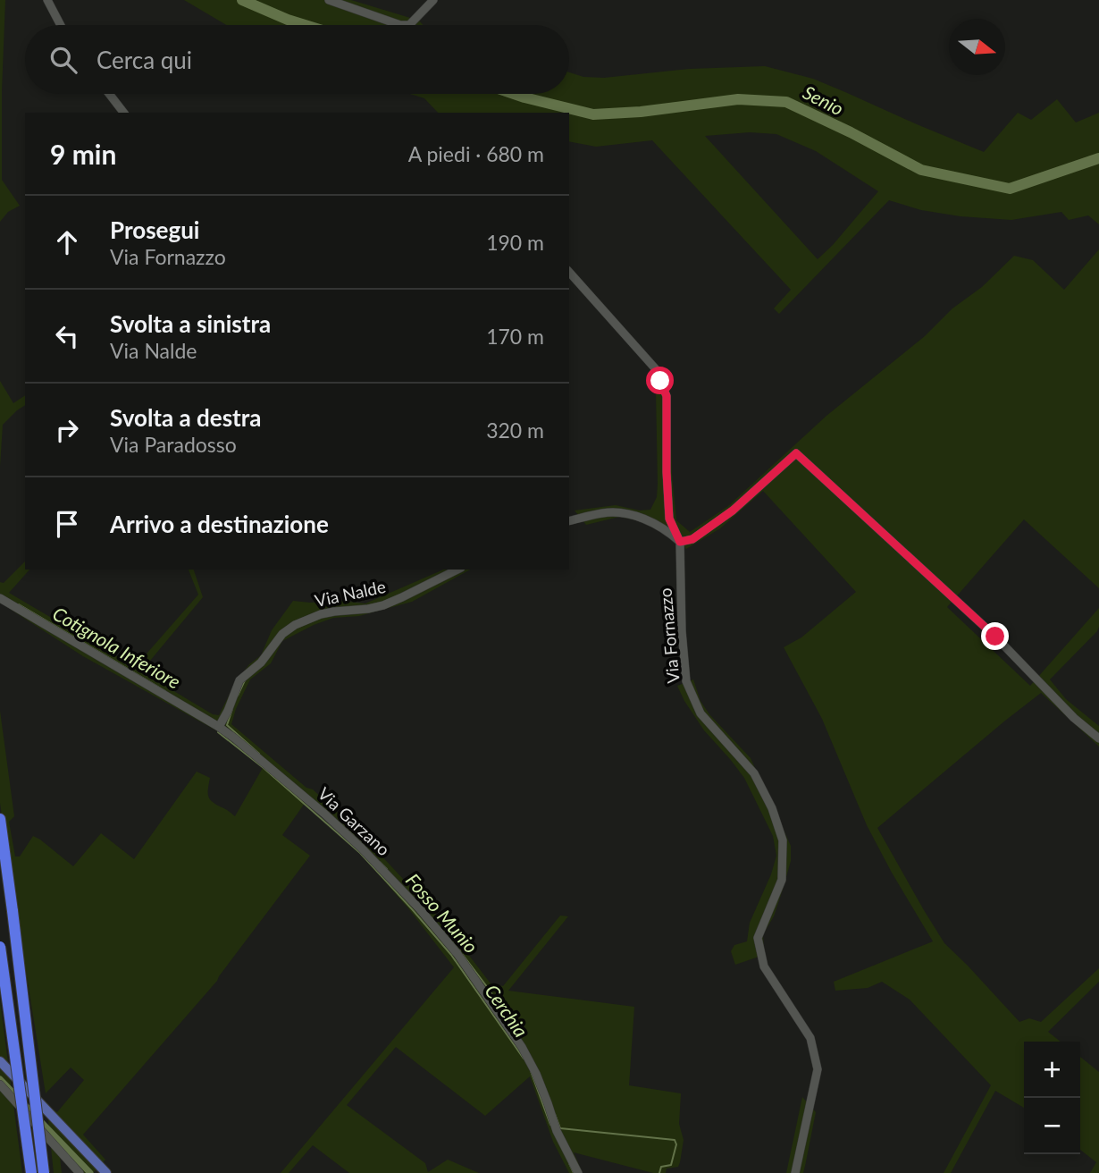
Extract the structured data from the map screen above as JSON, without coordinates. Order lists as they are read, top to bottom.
{
  "streets": {
    "street": ["Via Nalde", "Via Fornazzo", "Via Garzano"]
  },
  "crossings": [
    ["Via Nalde", "Via Garzano"]
  ],
  "water": [
    "Senio",
    "Cotignola Inferiore",
    "Fosso Munio",
    "Cerchia"
  ],
  "north": "right",
  "page": {
    "search": "Cerca qui",
    "heading": ["9 min", "A piedi · 680 m"],
    "list": [
      ["Prosegui", "Via Fornazzo", "190 m"],
      ["Svolta a sinistra", "Via Nalde", "170 m"],
      ["Svolta a destra", "Via Paradosso", "320 m"],
      "Arrivo a destinazione"
    ],
    "map_buttons": ["+", "−"]
  }
}
